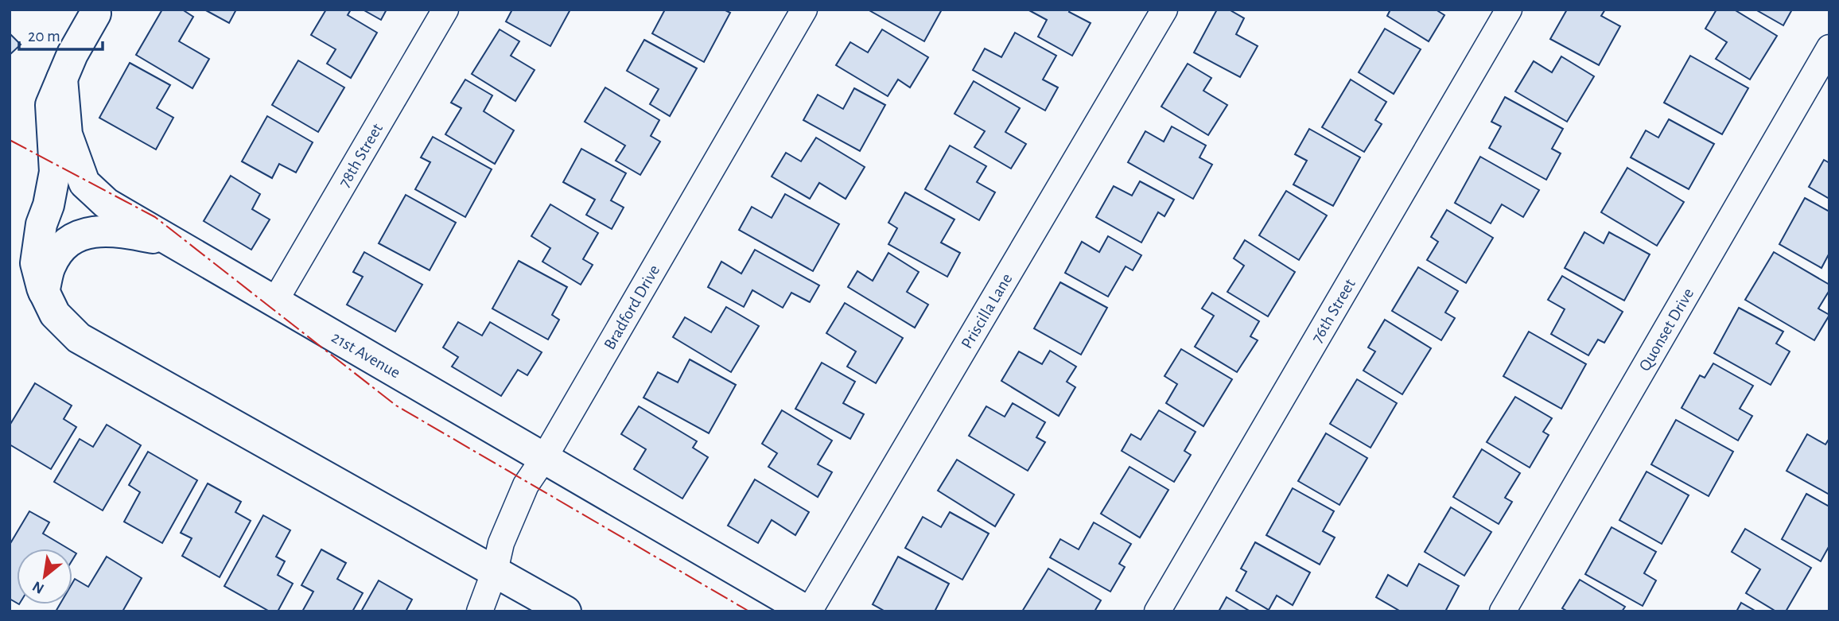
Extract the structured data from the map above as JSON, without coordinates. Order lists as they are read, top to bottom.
{
  "streets": {
    "street": [
      "78th Street",
      "Bradford Drive",
      "76th Street",
      "Priscilla Lane",
      "Quonset Drive",
      "21st Avenue"
    ]
  },
  "crossings": [
    ["78th Street", "21st Avenue"],
    ["Bradford Drive", "21st Avenue"],
    ["Priscilla Lane", "21st Avenue"]
  ],
  "scale_bar": "20 m",
  "north": "bottom left"
}
